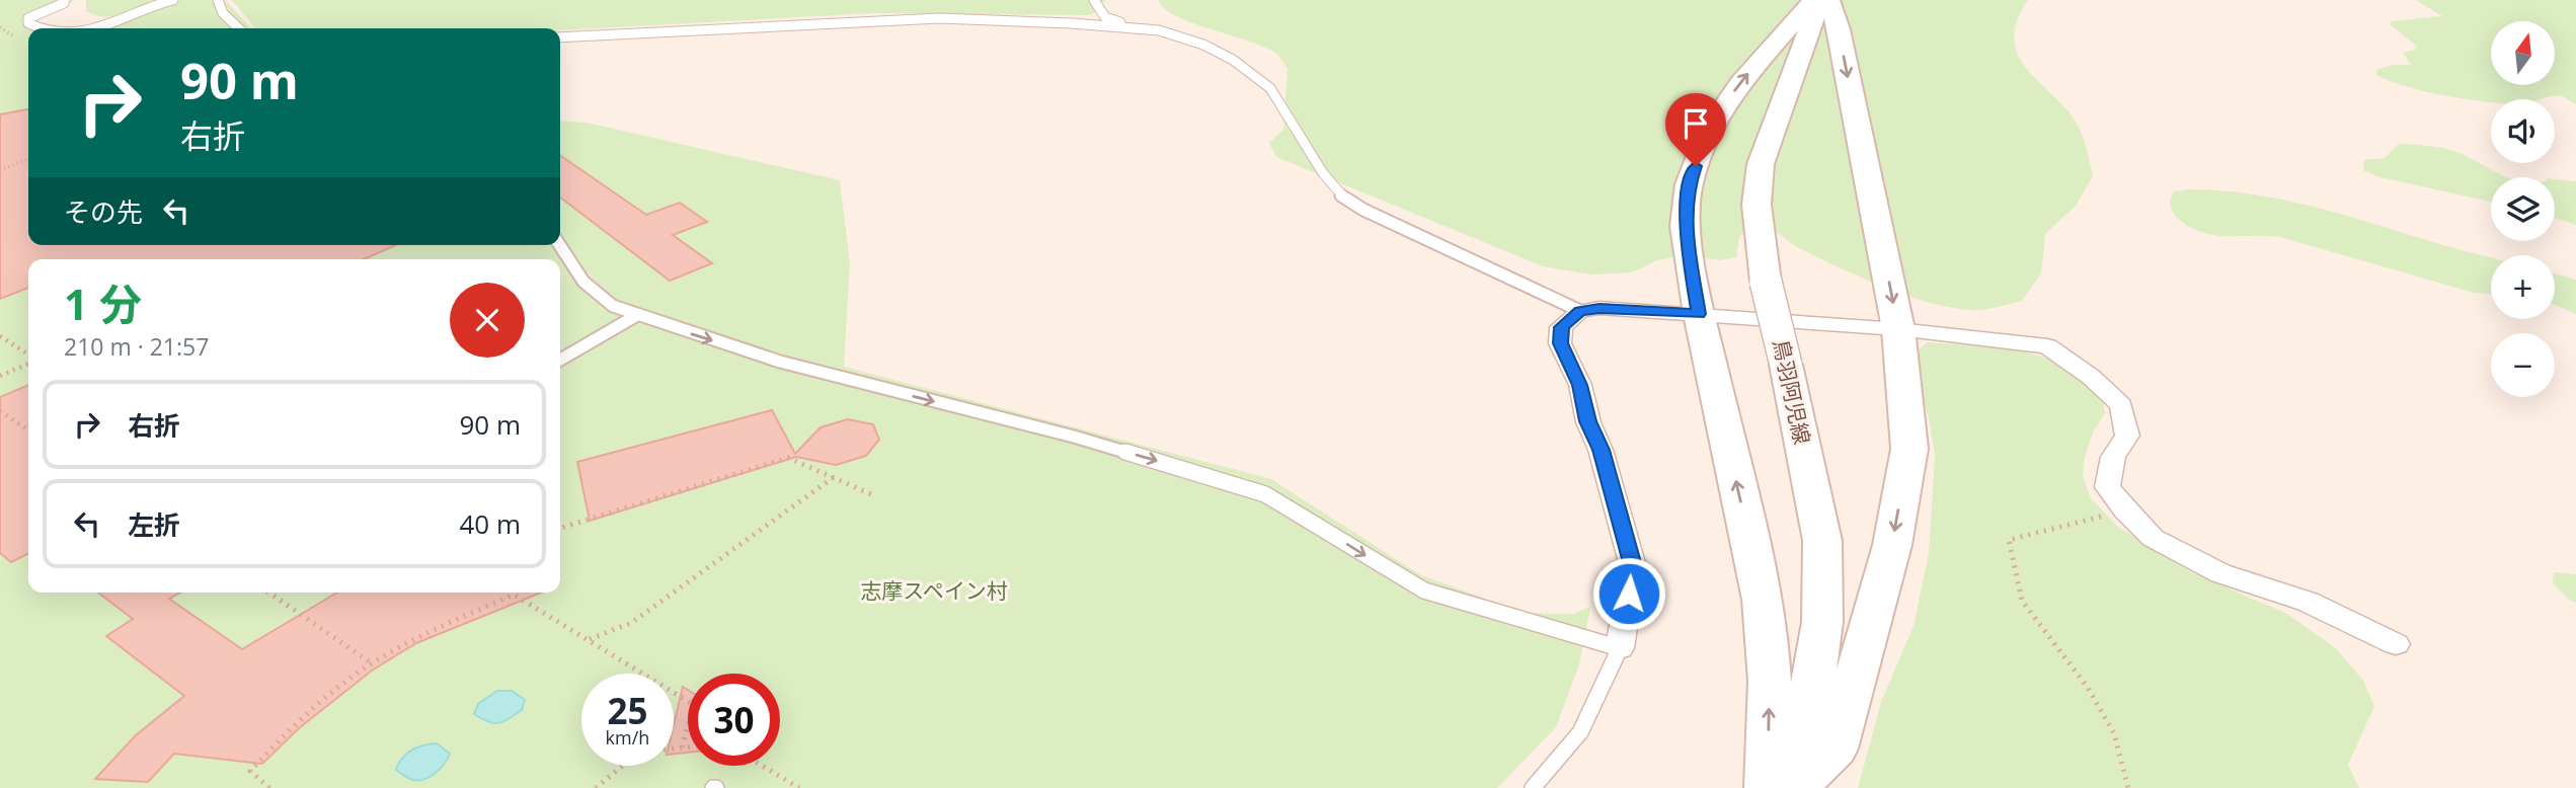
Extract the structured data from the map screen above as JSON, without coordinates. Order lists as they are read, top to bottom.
{
  "streets": {
    "main road": ["鳥羽阿児線"]
  },
  "parks": ["志摩スペイン村"],
  "north": "top",
  "page": {
    "map_buttons": ["+", "−"],
    "turn": ["90 m", "右折"],
    "then": "その先",
    "heading": ["1 分", "210 m · 21:57"],
    "list": [
      {
        "name": "右折",
        "value": "90 m"
      },
      {
        "name": "左折",
        "value": "40 m"
      }
    ],
    "speed": "25 km/h",
    "limit": "30"
  }
}
